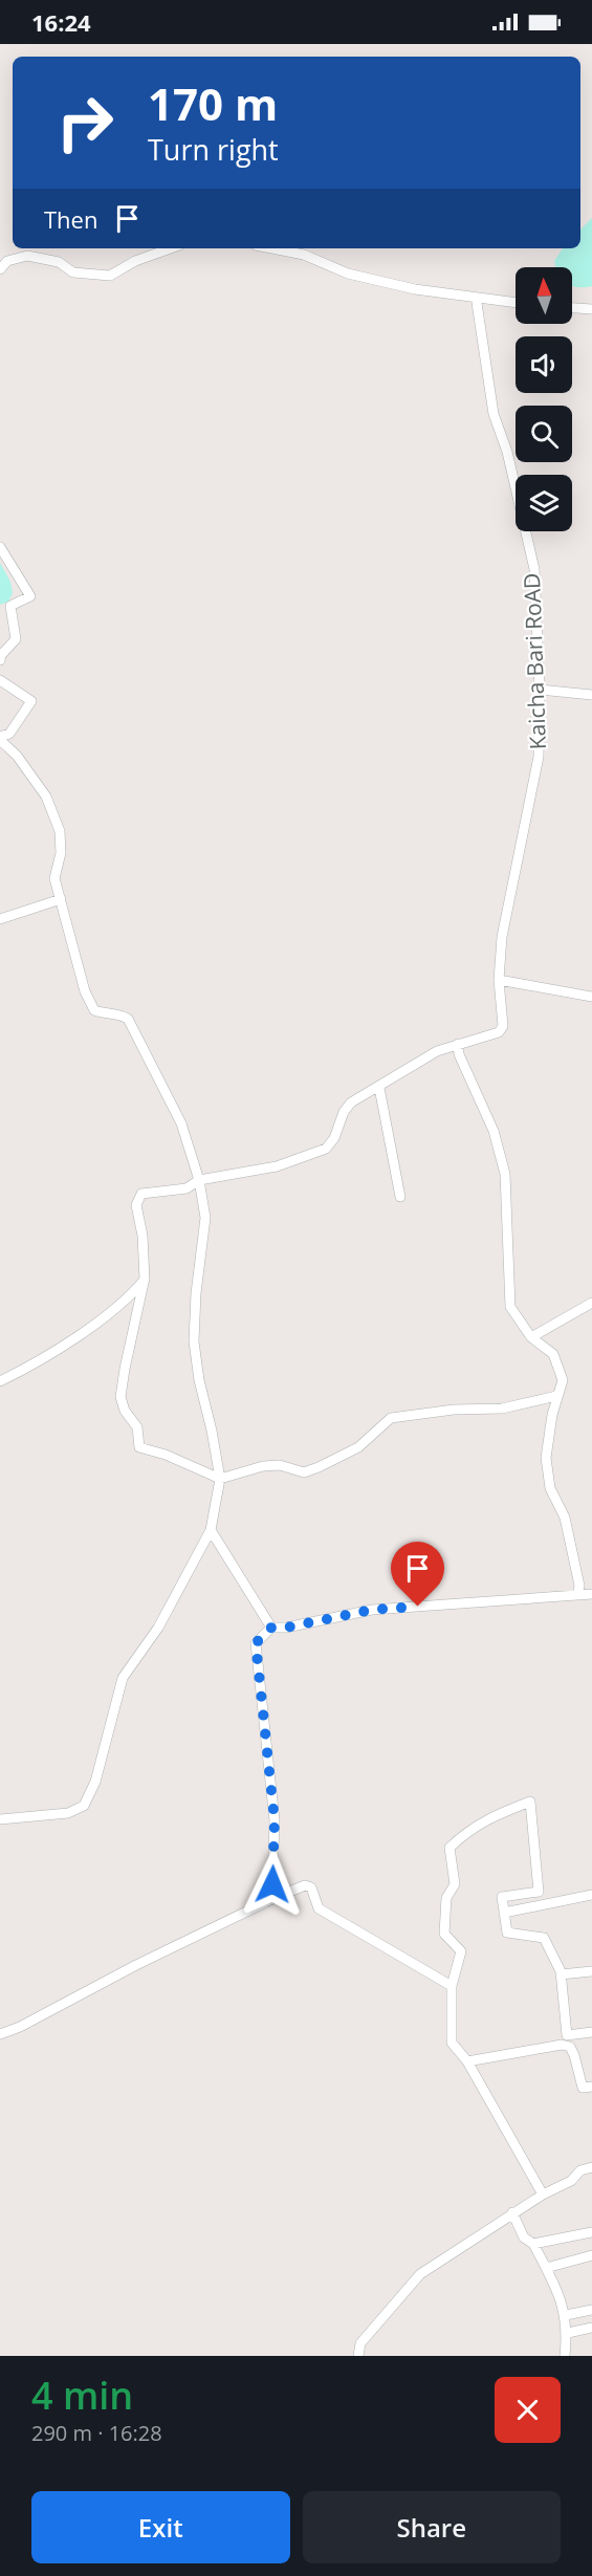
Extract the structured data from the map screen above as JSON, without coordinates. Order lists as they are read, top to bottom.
{
  "streets": {
    "street": ["Kaicha Bari RoAD"]
  },
  "north": "top",
  "page": {
    "status": "16:24",
    "turn": ["170 m", "Turn right"],
    "then": "Then",
    "heading": ["4 min", "290 m · 16:28"],
    "buttons": ["Exit", "Share"]
  }
}
